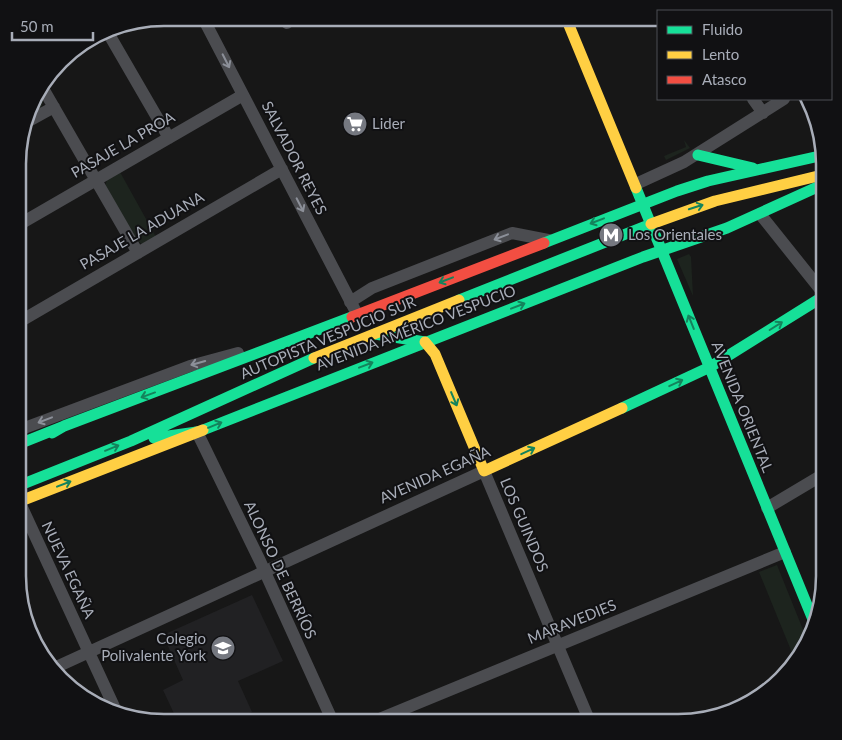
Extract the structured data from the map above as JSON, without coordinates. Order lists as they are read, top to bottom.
{
  "streets": {
    "main road": [
      "AVENIDA AMÉRICO VESPUCIO",
      "AUTOPISTA VESPUCIO SUR",
      "AVENIDA ORIENTAL",
      "AVENIDA EGAÑA",
      "LOS GUINDOS"
    ],
    "street": [
      "PASAJE LA PROA",
      "SALVADOR REYES",
      "PASAJE LA ADUANA",
      "NUEVA EGAÑA",
      "ALONSO DE BERRÍOS",
      "MARAVEDIES"
    ]
  },
  "crossings": [
    ["PASAJE LA PROA", "SALVADOR REYES"],
    ["SALVADOR REYES", "PASAJE LA ADUANA"],
    ["AVENIDA AMÉRICO VESPUCIO", "AVENIDA ORIENTAL"],
    ["AVENIDA AMÉRICO VESPUCIO", "LOS GUINDOS"],
    ["AVENIDA AMÉRICO VESPUCIO", "ALONSO DE BERRÍOS"],
    ["AUTOPISTA VESPUCIO SUR", "AVENIDA ORIENTAL"],
    ["AVENIDA ORIENTAL", "AVENIDA EGAÑA"],
    ["AVENIDA ORIENTAL", "MARAVEDIES"],
    ["AVENIDA EGAÑA", "LOS GUINDOS"],
    ["AVENIDA EGAÑA", "NUEVA EGAÑA"],
    ["AVENIDA EGAÑA", "ALONSO DE BERRÍOS"],
    ["LOS GUINDOS", "MARAVEDIES"]
  ],
  "one_way": ["AVENIDA EGAÑA"],
  "places": {
    "supermarket": ["Lider"],
    "metro station": ["Los Orientales"],
    "school or university": ["Colegio Polivalente York"]
  },
  "legend": ["Fluido", "Lento", "Atasco"],
  "scale_bar": "50 m"
}
